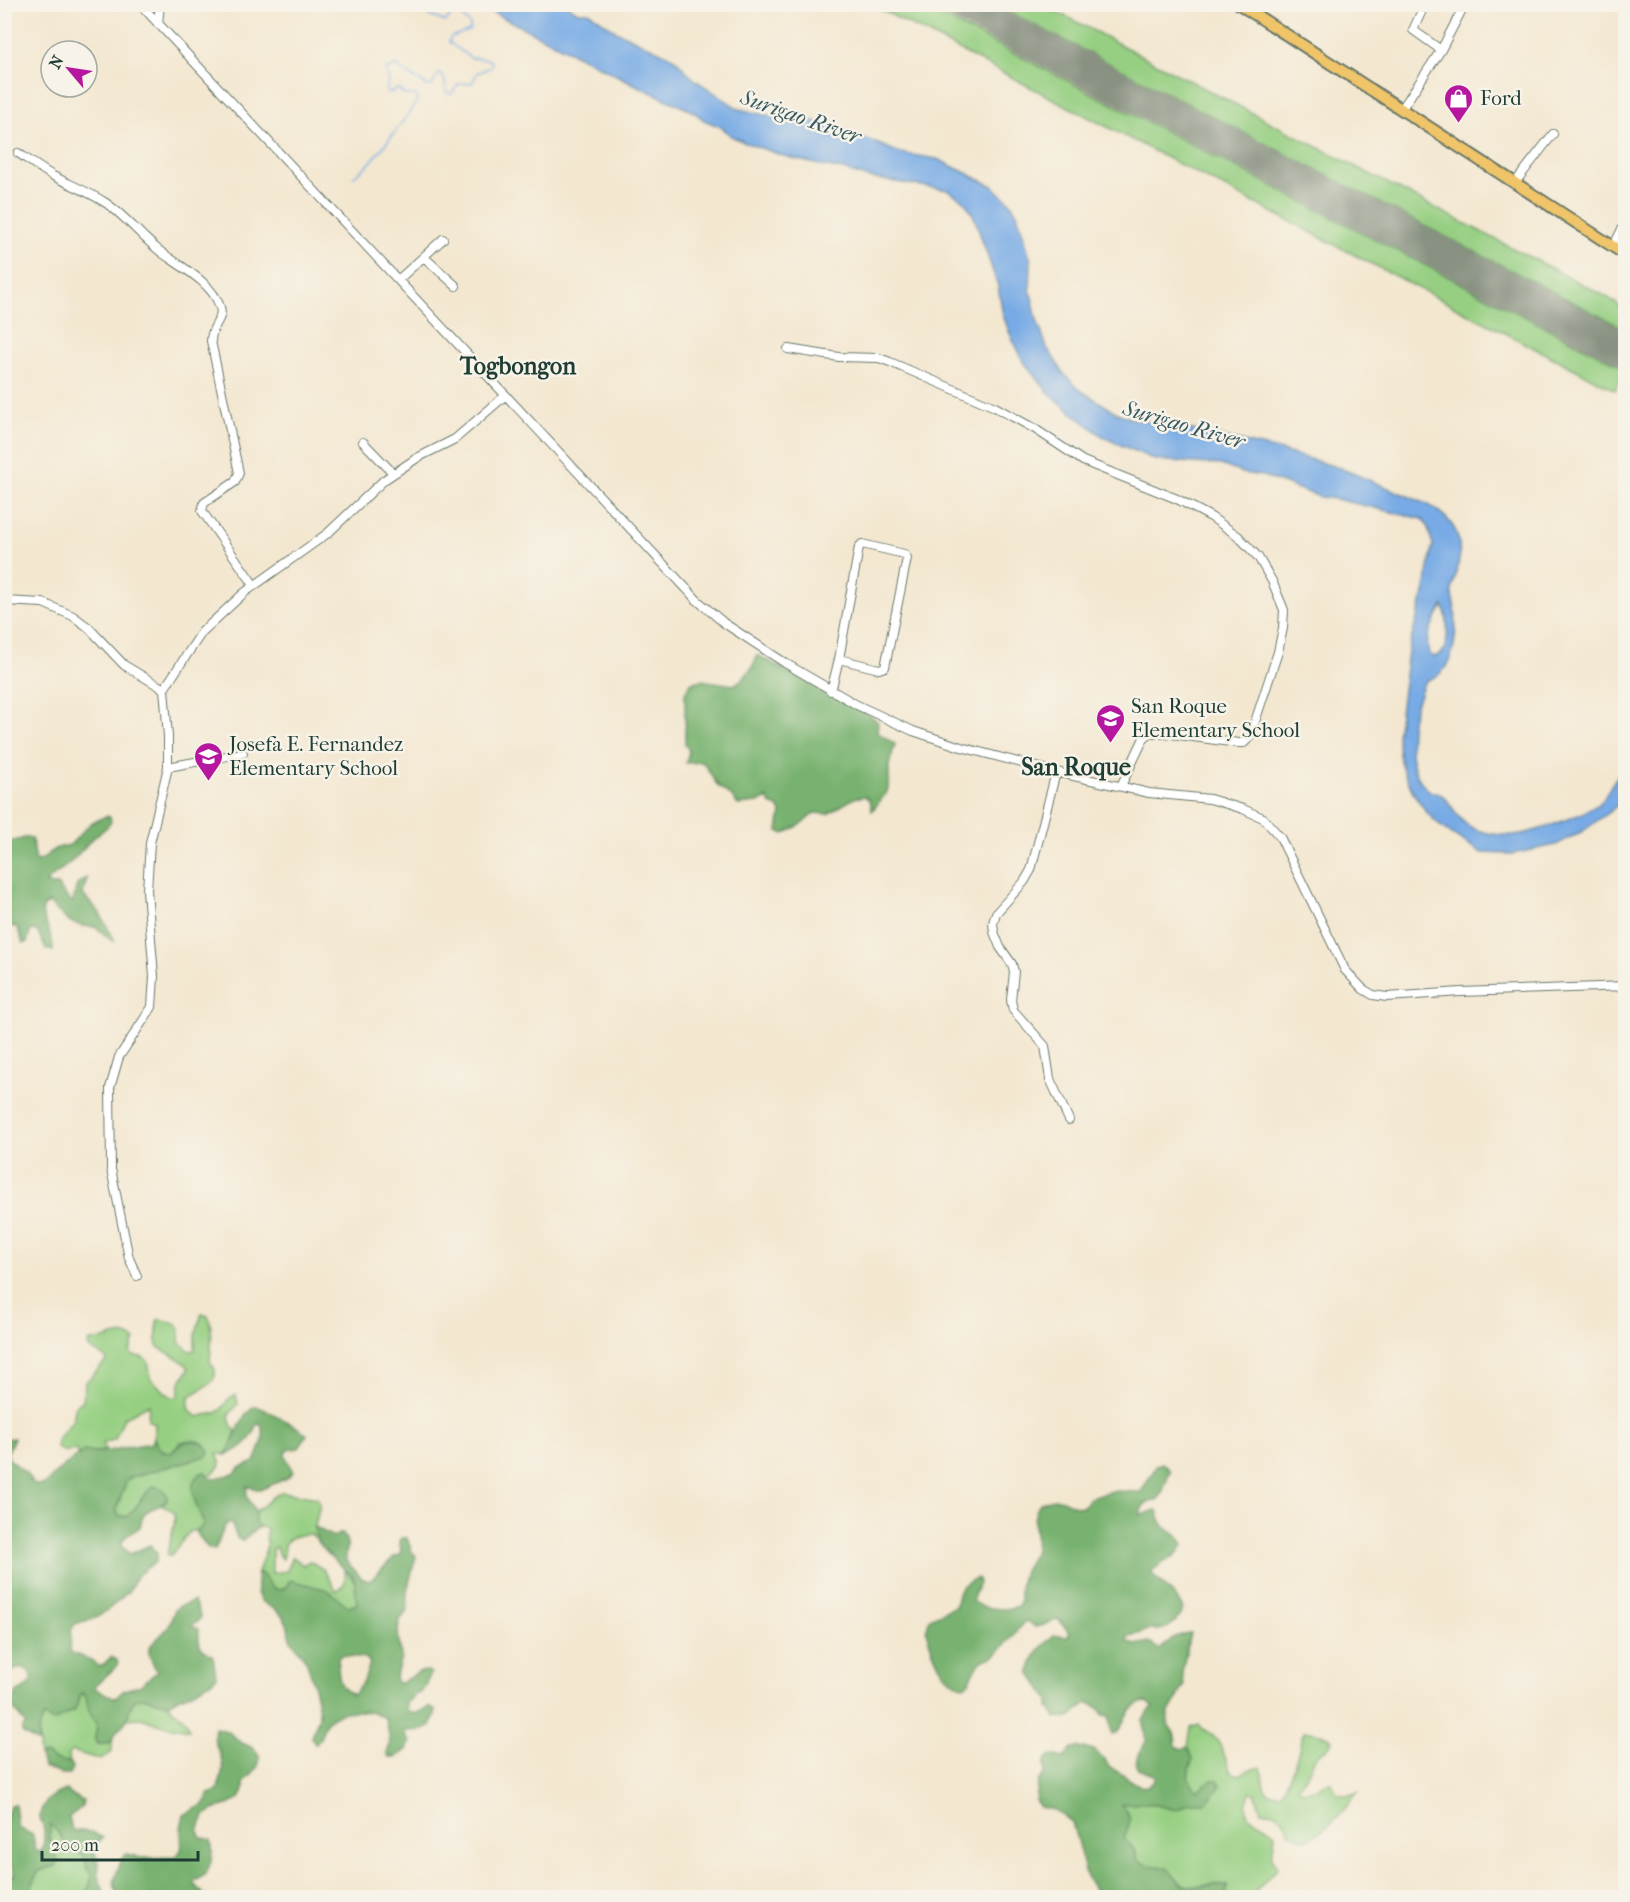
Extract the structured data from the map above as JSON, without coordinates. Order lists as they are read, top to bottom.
{
  "districts": ["Togbongon", "San Roque"],
  "water": ["Surigao River"],
  "places": {
    "shop": ["Ford"],
    "school or university": ["San Roque Elementary School", "Josefa E. Fernandez Elementary School"]
  },
  "scale_bar": "200 m",
  "north": "top left"
}
